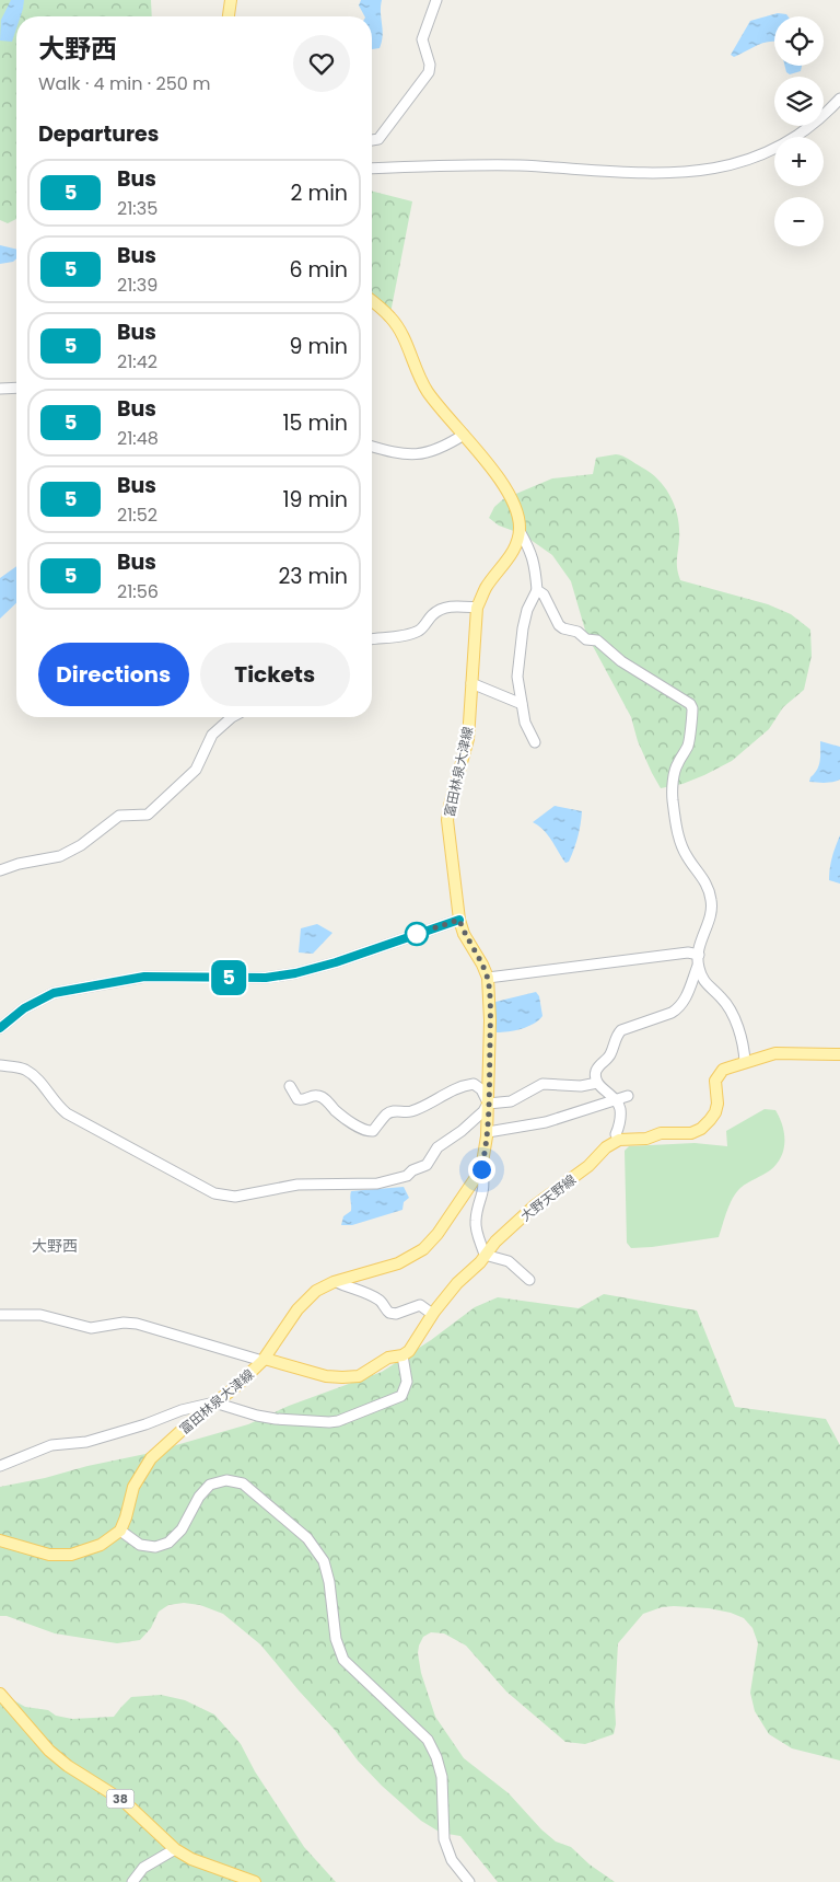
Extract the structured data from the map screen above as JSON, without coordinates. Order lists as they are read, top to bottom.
{
  "streets": {
    "main road": ["富田林泉大津線", "大野天野線", "38"]
  },
  "districts": ["大野西"],
  "lines": ["bus line 5"],
  "page": {
    "on_map": "5",
    "map_buttons": ["+", "−"],
    "heading": [
      ["大野西", "Walk · 4 min · 250 m"],
      "Departures"
    ],
    "list": [
      {
        "mark": "5",
        "name": "Bus",
        "note": "21:35",
        "value": "2 min"
      },
      {
        "mark": "5",
        "name": "Bus",
        "note": "21:39",
        "value": "6 min"
      },
      {
        "mark": "5",
        "name": "Bus",
        "note": "21:42",
        "value": "9 min"
      },
      {
        "mark": "5",
        "name": "Bus",
        "note": "21:48",
        "value": "15 min"
      },
      {
        "mark": "5",
        "name": "Bus",
        "note": "21:52",
        "value": "19 min"
      },
      {
        "mark": "5",
        "name": "Bus",
        "note": "21:56",
        "value": "23 min"
      }
    ],
    "buttons": ["Directions", "Tickets"]
  }
}
